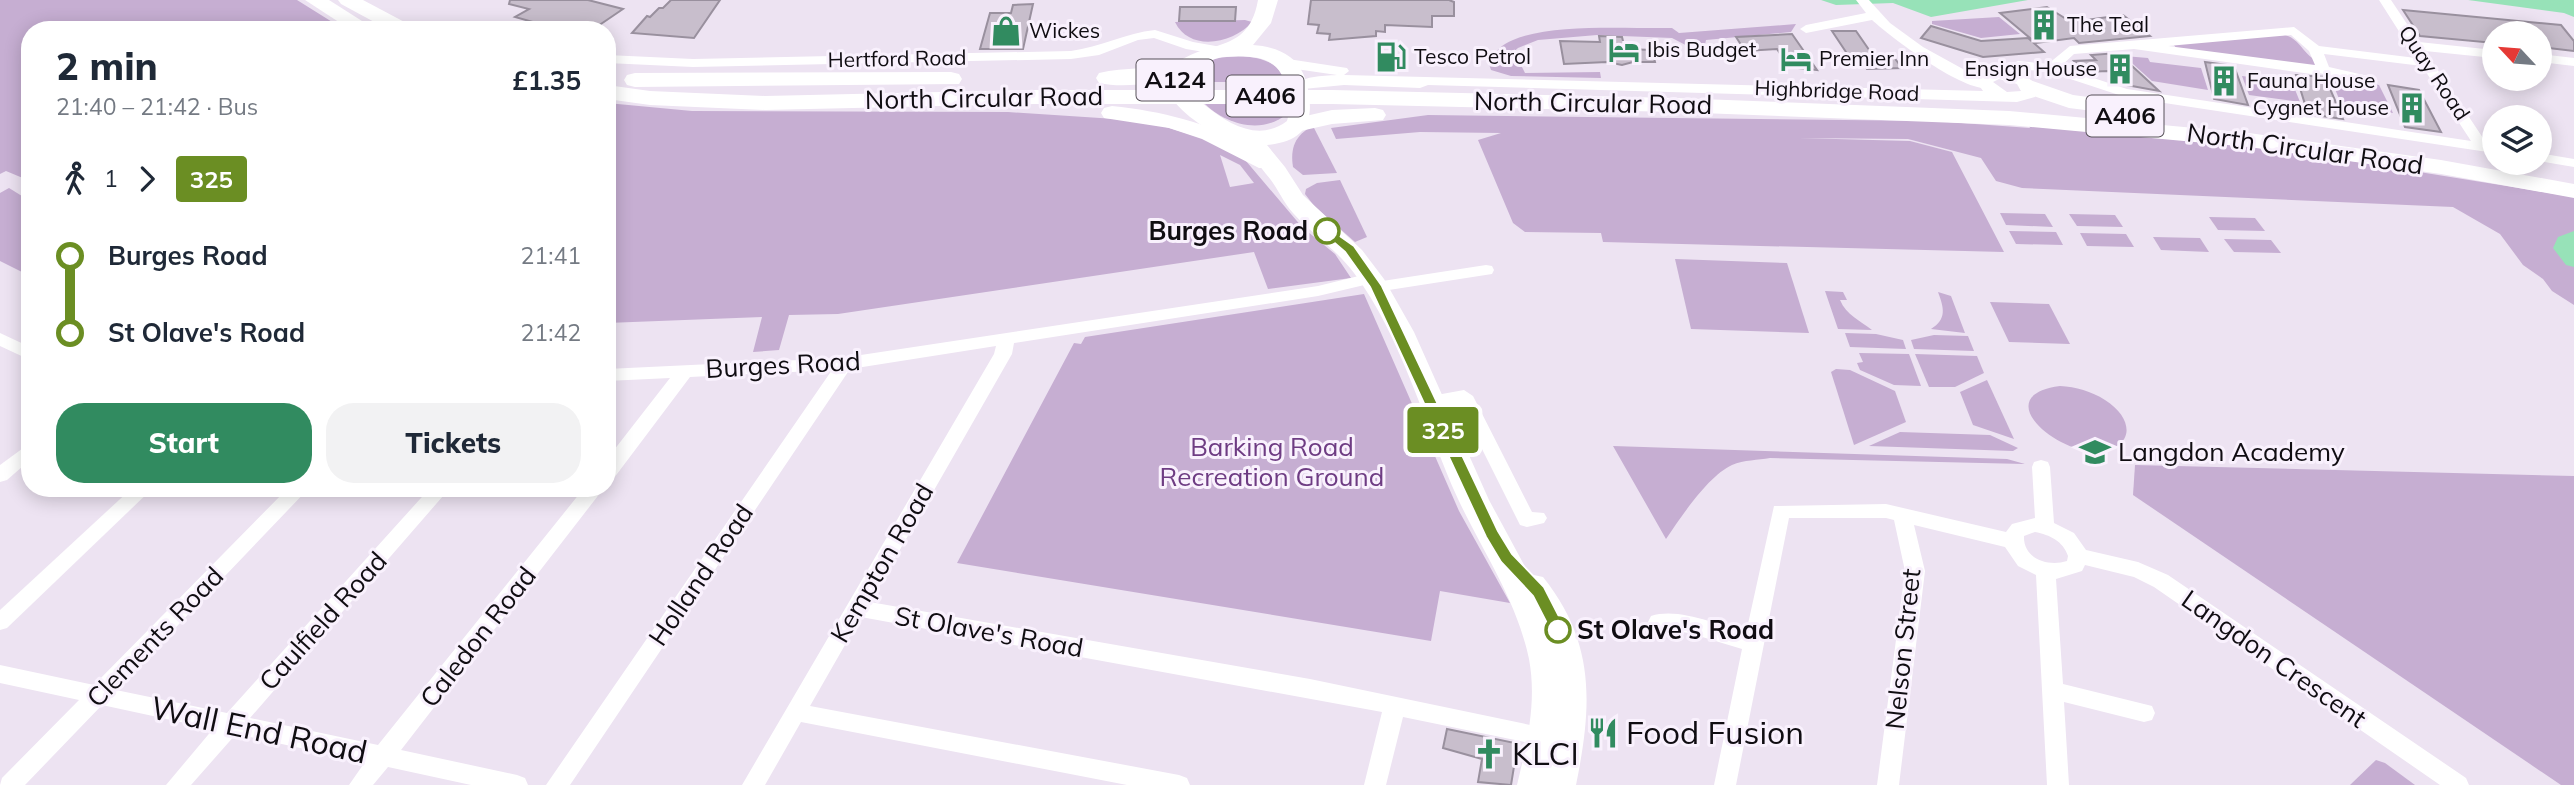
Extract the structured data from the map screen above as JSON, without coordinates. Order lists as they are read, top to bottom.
{
  "streets": {
    "main road": ["A124", "A406", "North Circular Road"],
    "street": [
      "Hertford Road",
      "Quay Road",
      "Highbridge Road",
      "Burges Road",
      "Kempton Road",
      "Holland Road",
      "Caulfield Road",
      "St Olave's Road",
      "Clements Road",
      "Caledon Road",
      "Nelson Street",
      "Langdon Crescent",
      "Wall End Road"
    ]
  },
  "crossings": [
    ["Hertford Road", "A124"],
    ["Hertford Road", "Highbridge Road"],
    ["Hertford Road", "A406"],
    ["A124", "Highbridge Road"],
    ["A124", "A406"],
    ["Highbridge Road", "A406"],
    ["Highbridge Road", "North Circular Road"],
    ["A406", "North Circular Road"],
    ["Burges Road", "Kempton Road"],
    ["Burges Road", "Holland Road"],
    ["Kempton Road", "St Olave's Road"],
    ["Caulfield Road", "Wall End Road"],
    ["Clements Road", "Wall End Road"],
    ["Caledon Road", "Wall End Road"]
  ],
  "parks": ["Barking Road Recreation Ground"],
  "places": {
    "building": [
      "The Teal",
      "Ensign House",
      "Fauna House",
      "Cygnet House"
    ],
    "shop": ["Wickes"],
    "hotel": ["Ibis Budget", "Premier Inn"],
    "fuel station": ["Tesco Petrol"],
    "other": ["Burges Road", "St Olave's Road"],
    "school or university": ["Langdon Academy"],
    "restaurant": ["Food Fusion"],
    "church": ["KLCI"]
  },
  "lines": ["bus line 325"],
  "north": "top left",
  "page": {
    "on_map": "325",
    "heading": ["2 min", "21:40 – 21:42 · Bus", "£1.35"],
    "legs": ["1", "325"],
    "list": [
      {
        "name": "Burges Road",
        "value": "21:41"
      },
      {
        "name": "St Olave's Road",
        "value": "21:42"
      }
    ],
    "buttons": ["Start", "Tickets"]
  }
}
